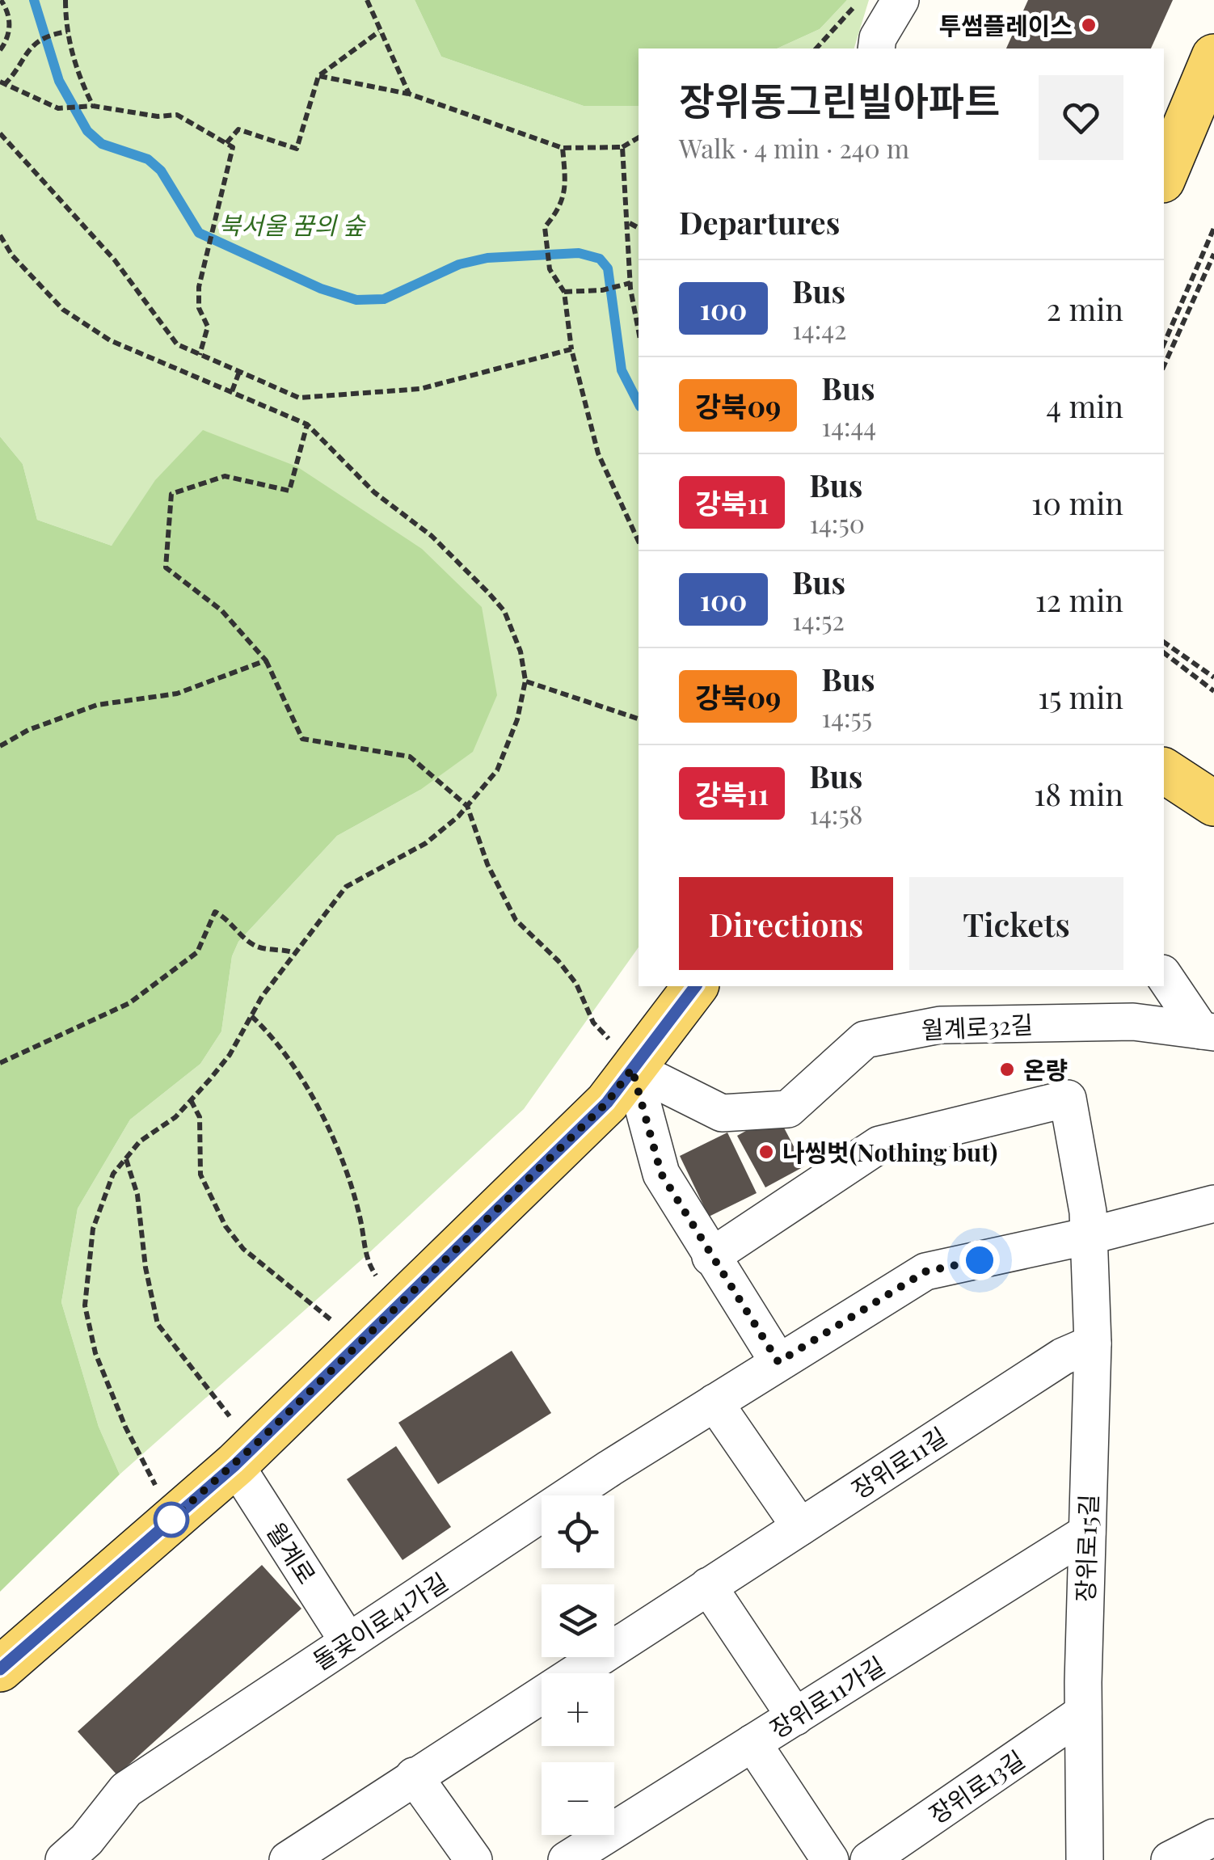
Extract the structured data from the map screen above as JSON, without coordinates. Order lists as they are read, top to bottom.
{
  "streets": {
    "street": [
      "월계로32길",
      "장위로11길",
      "장위로15길",
      "월계로",
      "돌곶이로41가길",
      "장위로11가길",
      "장위로13길"
    ]
  },
  "crossings": [
    ["장위로11길", "장위로15길"],
    ["장위로15길", "돌곶이로41가길"],
    ["장위로15길", "장위로11가길"],
    ["장위로15길", "장위로13길"],
    ["월계로", "돌곶이로41가길"]
  ],
  "parks": ["북서울 꿈의 숲"],
  "places": ["투썸플레이스", "온량", "나씽벗(Nothing but)"],
  "lines": ["bus line 100"],
  "page": {
    "heading": [
      ["장위동그린빌아파트", "Walk · 4 min · 240 m"],
      "Departures"
    ],
    "list": [
      {
        "mark": "100",
        "name": "Bus",
        "note": "14:42",
        "value": "2 min"
      },
      {
        "mark": "강북09",
        "name": "Bus",
        "note": "14:44",
        "value": "4 min"
      },
      {
        "mark": "강북11",
        "name": "Bus",
        "note": "14:50",
        "value": "10 min"
      },
      {
        "mark": "100",
        "name": "Bus",
        "note": "14:52",
        "value": "12 min"
      },
      {
        "mark": "강북09",
        "name": "Bus",
        "note": "14:55",
        "value": "15 min"
      },
      {
        "mark": "강북11",
        "name": "Bus",
        "note": "14:58",
        "value": "18 min"
      }
    ],
    "buttons": ["Directions", "Tickets"],
    "map_buttons": ["+", "−"]
  }
}
